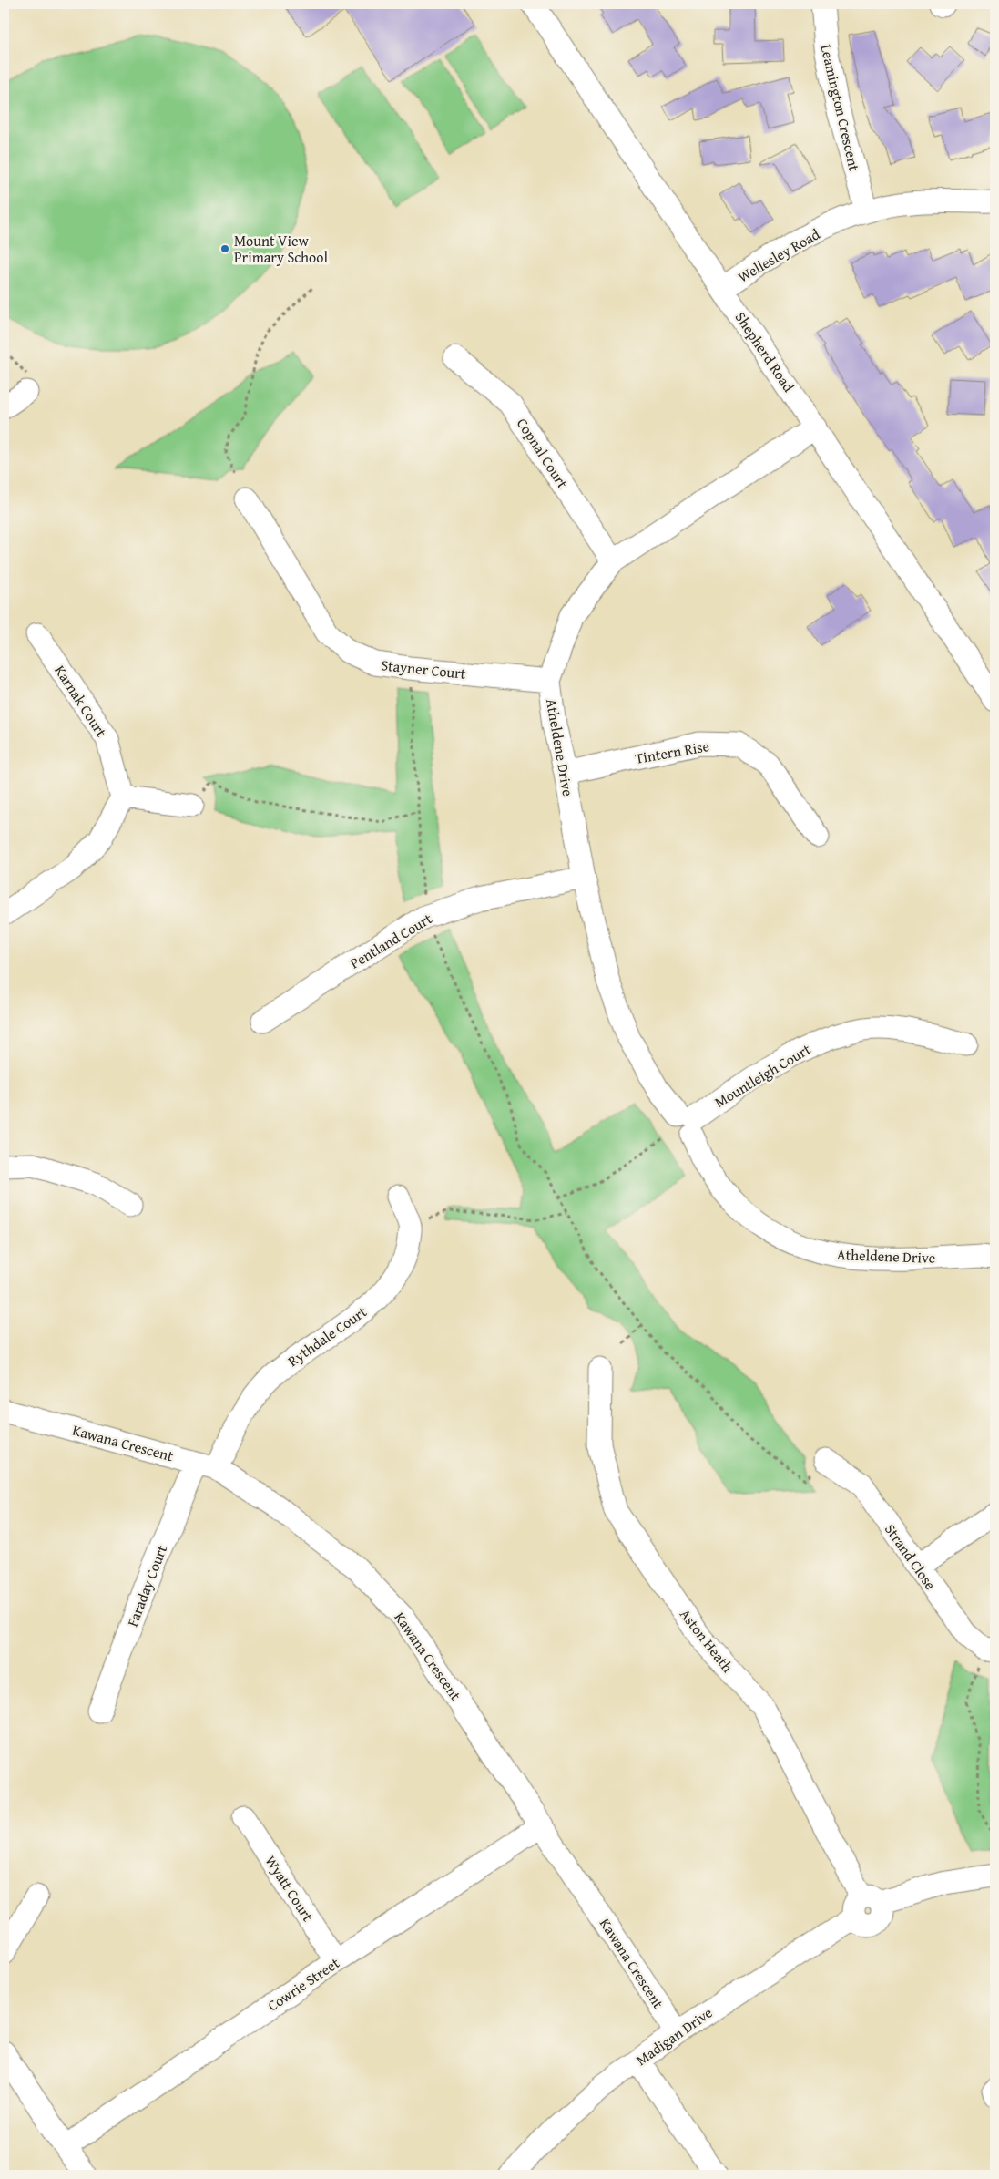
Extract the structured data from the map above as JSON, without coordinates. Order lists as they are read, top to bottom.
{
  "streets": {
    "street": [
      "Leamington Crescent",
      "Wellesley Road",
      "Shepherd Road",
      "Copnal Court",
      "Stayner Court",
      "Karnak Court",
      "Atheldene Drive",
      "Tintern Rise",
      "Pentland Court",
      "Mountleigh Court",
      "Rythdale Court",
      "Kawana Crescent",
      "Strand Close",
      "Faraday Court",
      "Aston Heath",
      "Wyatt Court",
      "Cowrie Street",
      "Madigan Drive"
    ]
  },
  "crossings": [
    ["Leamington Crescent", "Wellesley Road"],
    ["Wellesley Road", "Shepherd Road"],
    ["Shepherd Road", "Atheldene Drive"],
    ["Copnal Court", "Atheldene Drive"],
    ["Stayner Court", "Atheldene Drive"],
    ["Atheldene Drive", "Tintern Rise"],
    ["Atheldene Drive", "Pentland Court"],
    ["Atheldene Drive", "Mountleigh Court"],
    ["Rythdale Court", "Kawana Crescent"],
    ["Rythdale Court", "Faraday Court"],
    ["Kawana Crescent", "Faraday Court"],
    ["Kawana Crescent", "Cowrie Street"],
    ["Kawana Crescent", "Madigan Drive"],
    ["Aston Heath", "Madigan Drive"],
    ["Wyatt Court", "Cowrie Street"]
  ],
  "places": ["Mount View Primary School"]
}
